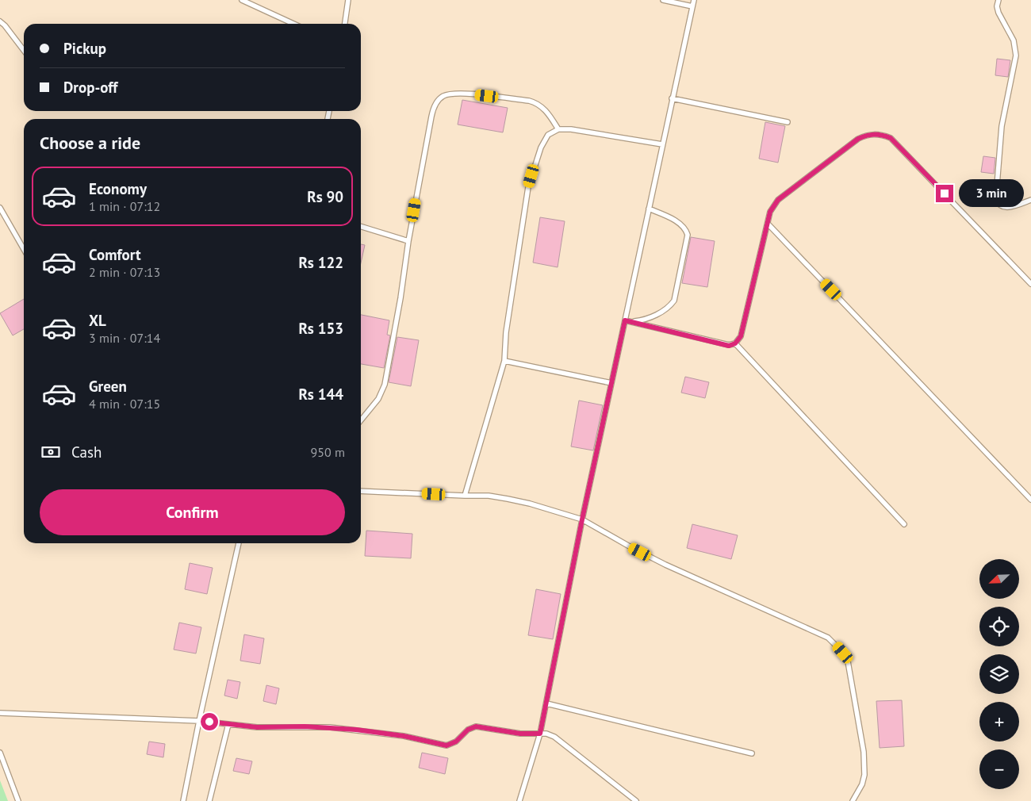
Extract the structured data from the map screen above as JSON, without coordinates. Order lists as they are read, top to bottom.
{
  "north": "bottom left",
  "page": {
    "banner": ["Pickup", "Drop-off"],
    "heading": "Choose a ride",
    "list": [
      {
        "name": "Economy",
        "note": "1 min · 07:12",
        "value": "Rs 90"
      },
      {
        "name": "Comfort",
        "note": "2 min · 07:13",
        "value": "Rs 122"
      },
      {
        "name": "XL",
        "note": "3 min · 07:14",
        "value": "Rs 153"
      },
      {
        "name": "Green",
        "note": "4 min · 07:15",
        "value": "Rs 144"
      }
    ],
    "bubble": "3 min",
    "pay": ["Cash", "950 m"],
    "buttons": "Confirm",
    "map_buttons": ["+", "−"]
  }
}
